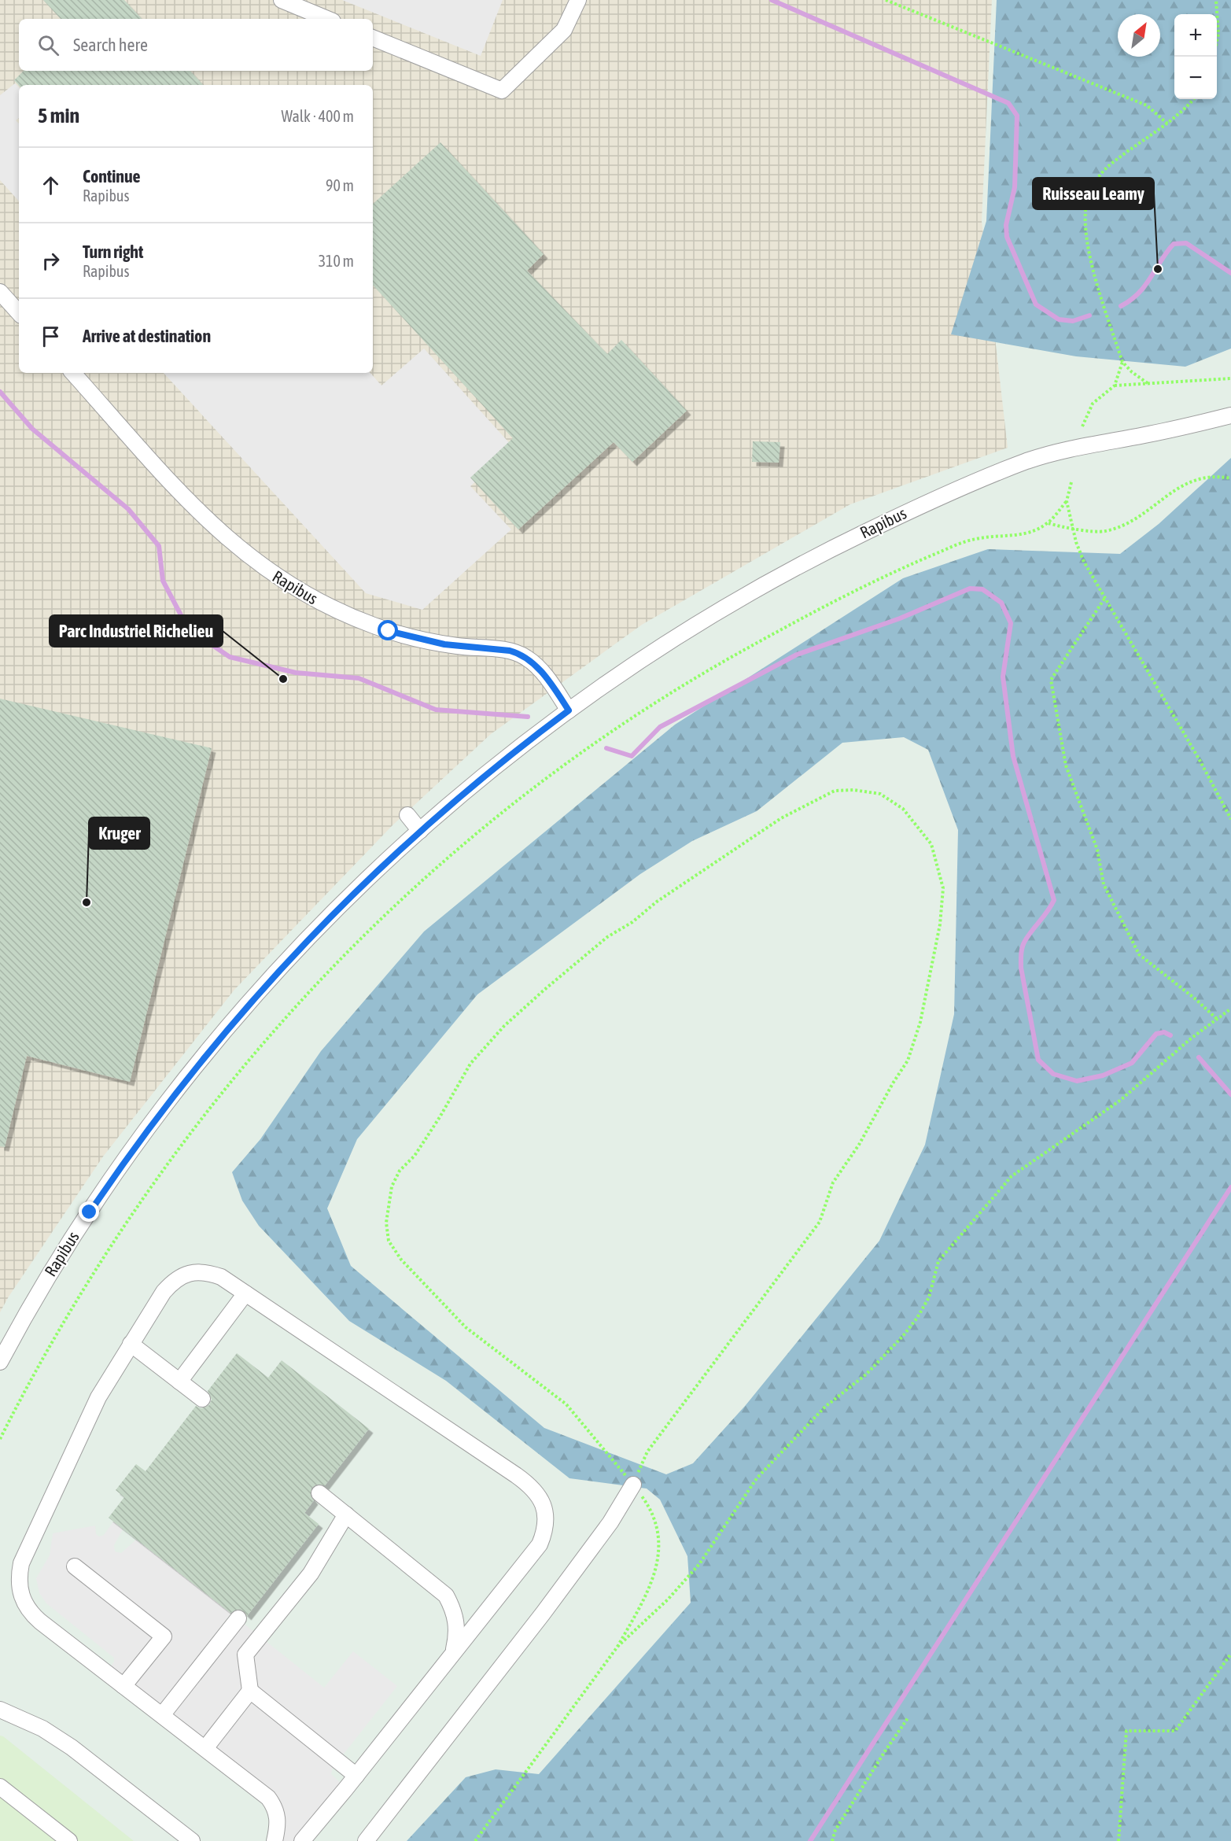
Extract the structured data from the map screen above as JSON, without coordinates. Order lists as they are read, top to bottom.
{
  "streets": {
    "lane": ["Rapibus"]
  },
  "places": ["Ruisseau Leamy", "Parc Industriel Richelieu", "Kruger"],
  "north": "top right",
  "page": {
    "map_buttons": ["+", "−"],
    "search": "Search here",
    "heading": ["5 min", "Walk · 400 m"],
    "list": [
      ["Continue", "Rapibus", "90 m"],
      ["Turn right", "Rapibus", "310 m"],
      "Arrive at destination"
    ]
  }
}
